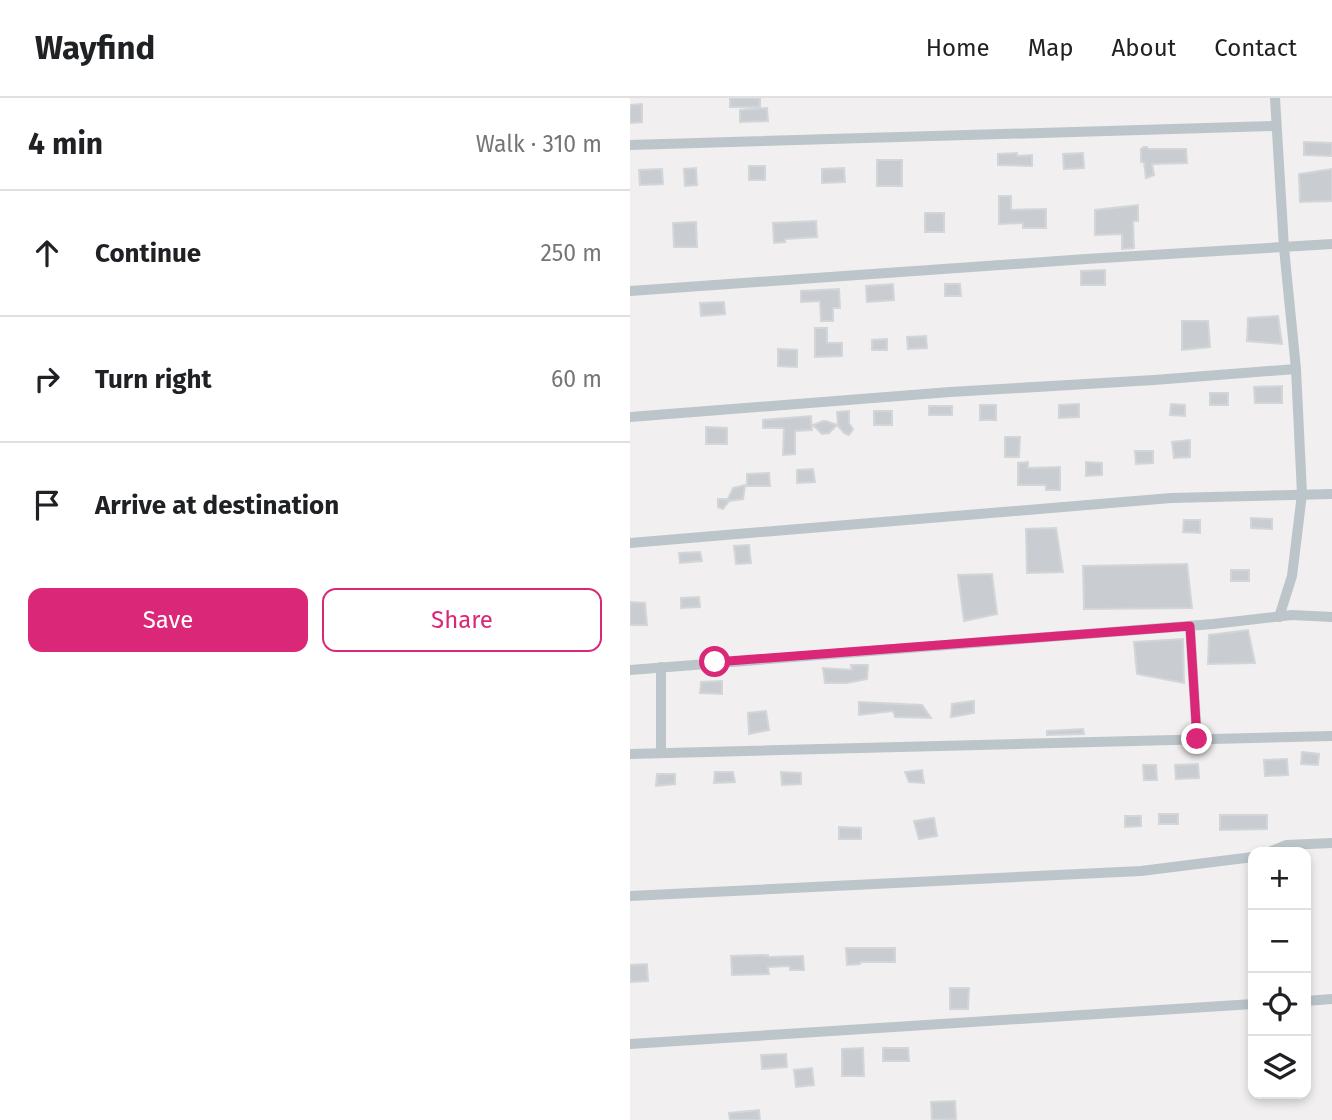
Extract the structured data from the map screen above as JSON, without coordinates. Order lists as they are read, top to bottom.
{
  "page": {
    "header": "Wayfind",
    "nav": [
      "Home",
      "Map",
      "About",
      "Contact"
    ],
    "heading": ["4 min", "Walk · 310 m"],
    "list": [
      ["Continue", "250 m"],
      ["Turn right", "60 m"],
      "Arrive at destination"
    ],
    "buttons": ["Save", "Share"],
    "map_buttons": ["+", "−"]
  }
}
